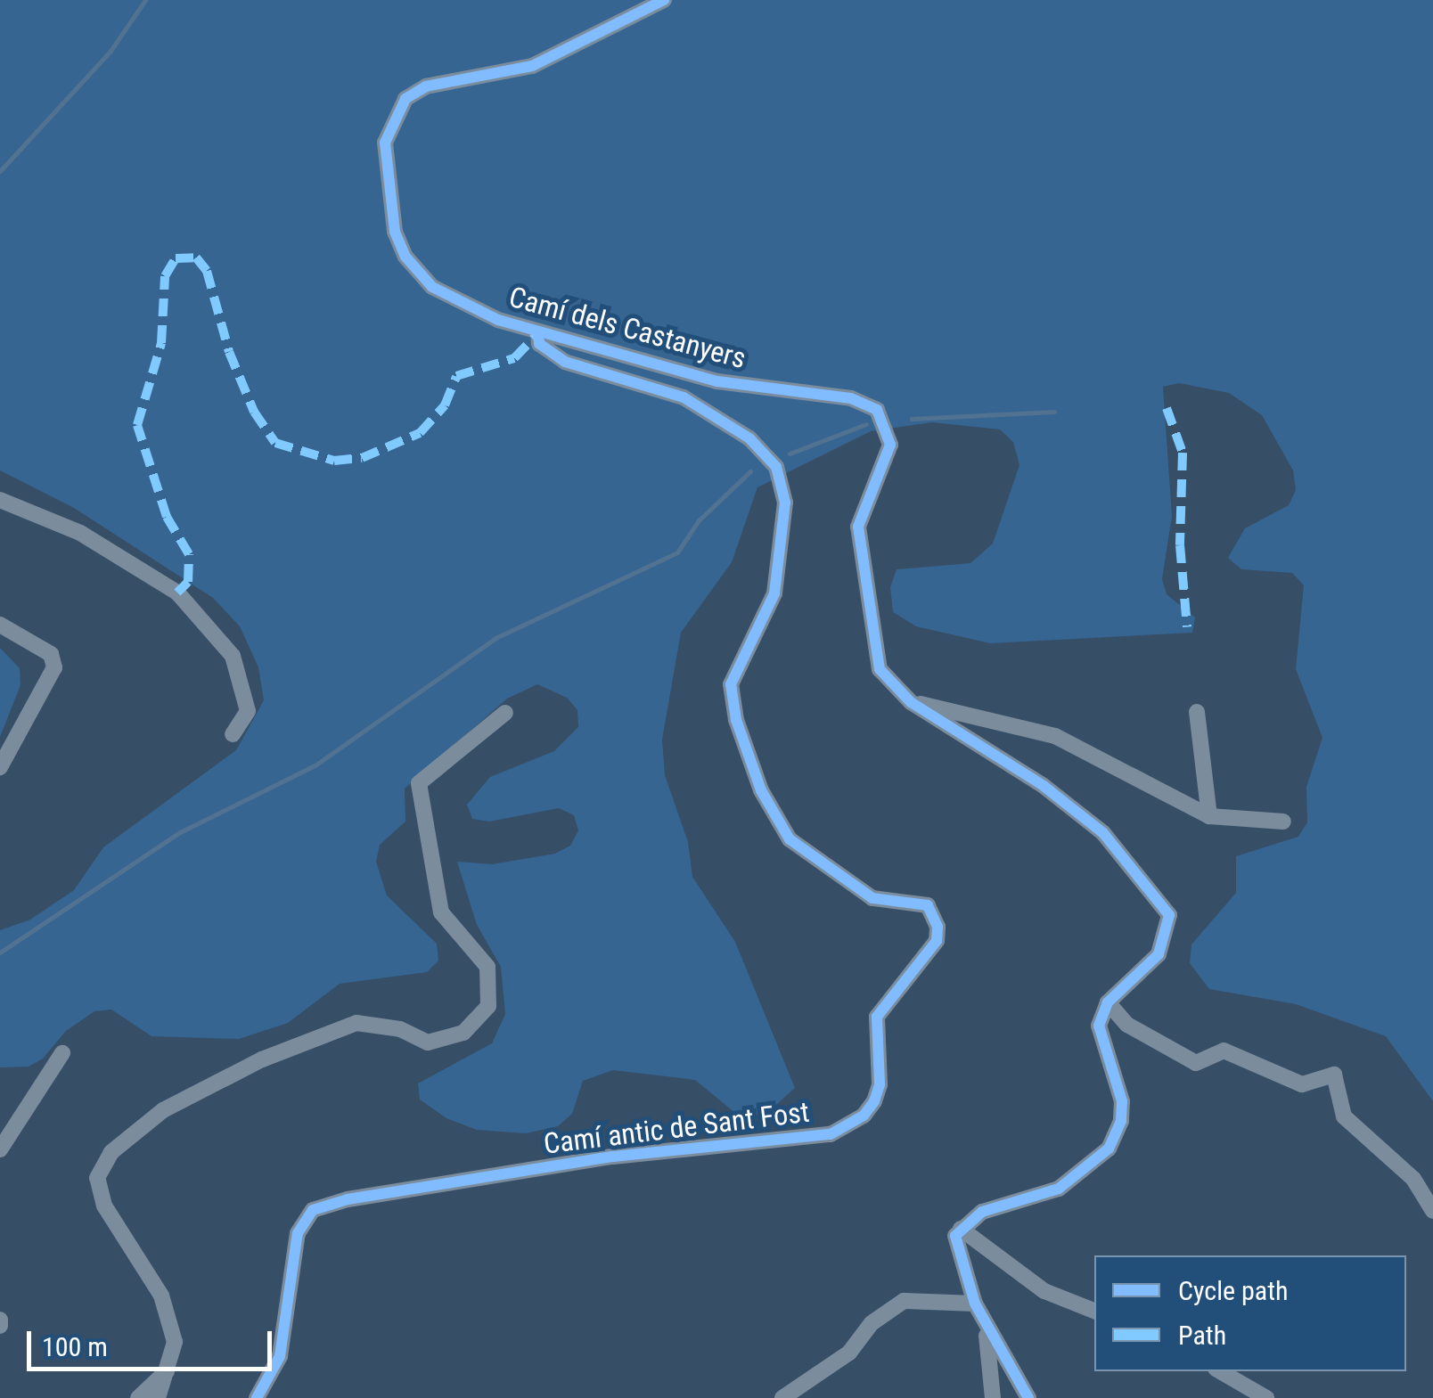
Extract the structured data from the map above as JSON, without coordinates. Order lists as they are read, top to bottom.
{
  "streets": {
    "street": ["Camí dels Castanyers", "Camí antic de Sant Fost"]
  },
  "crossings": [
    ["Camí dels Castanyers", "Camí antic de Sant Fost"]
  ],
  "legend": ["Cycle path", "Path"],
  "scale_bar": "100 m"
}
